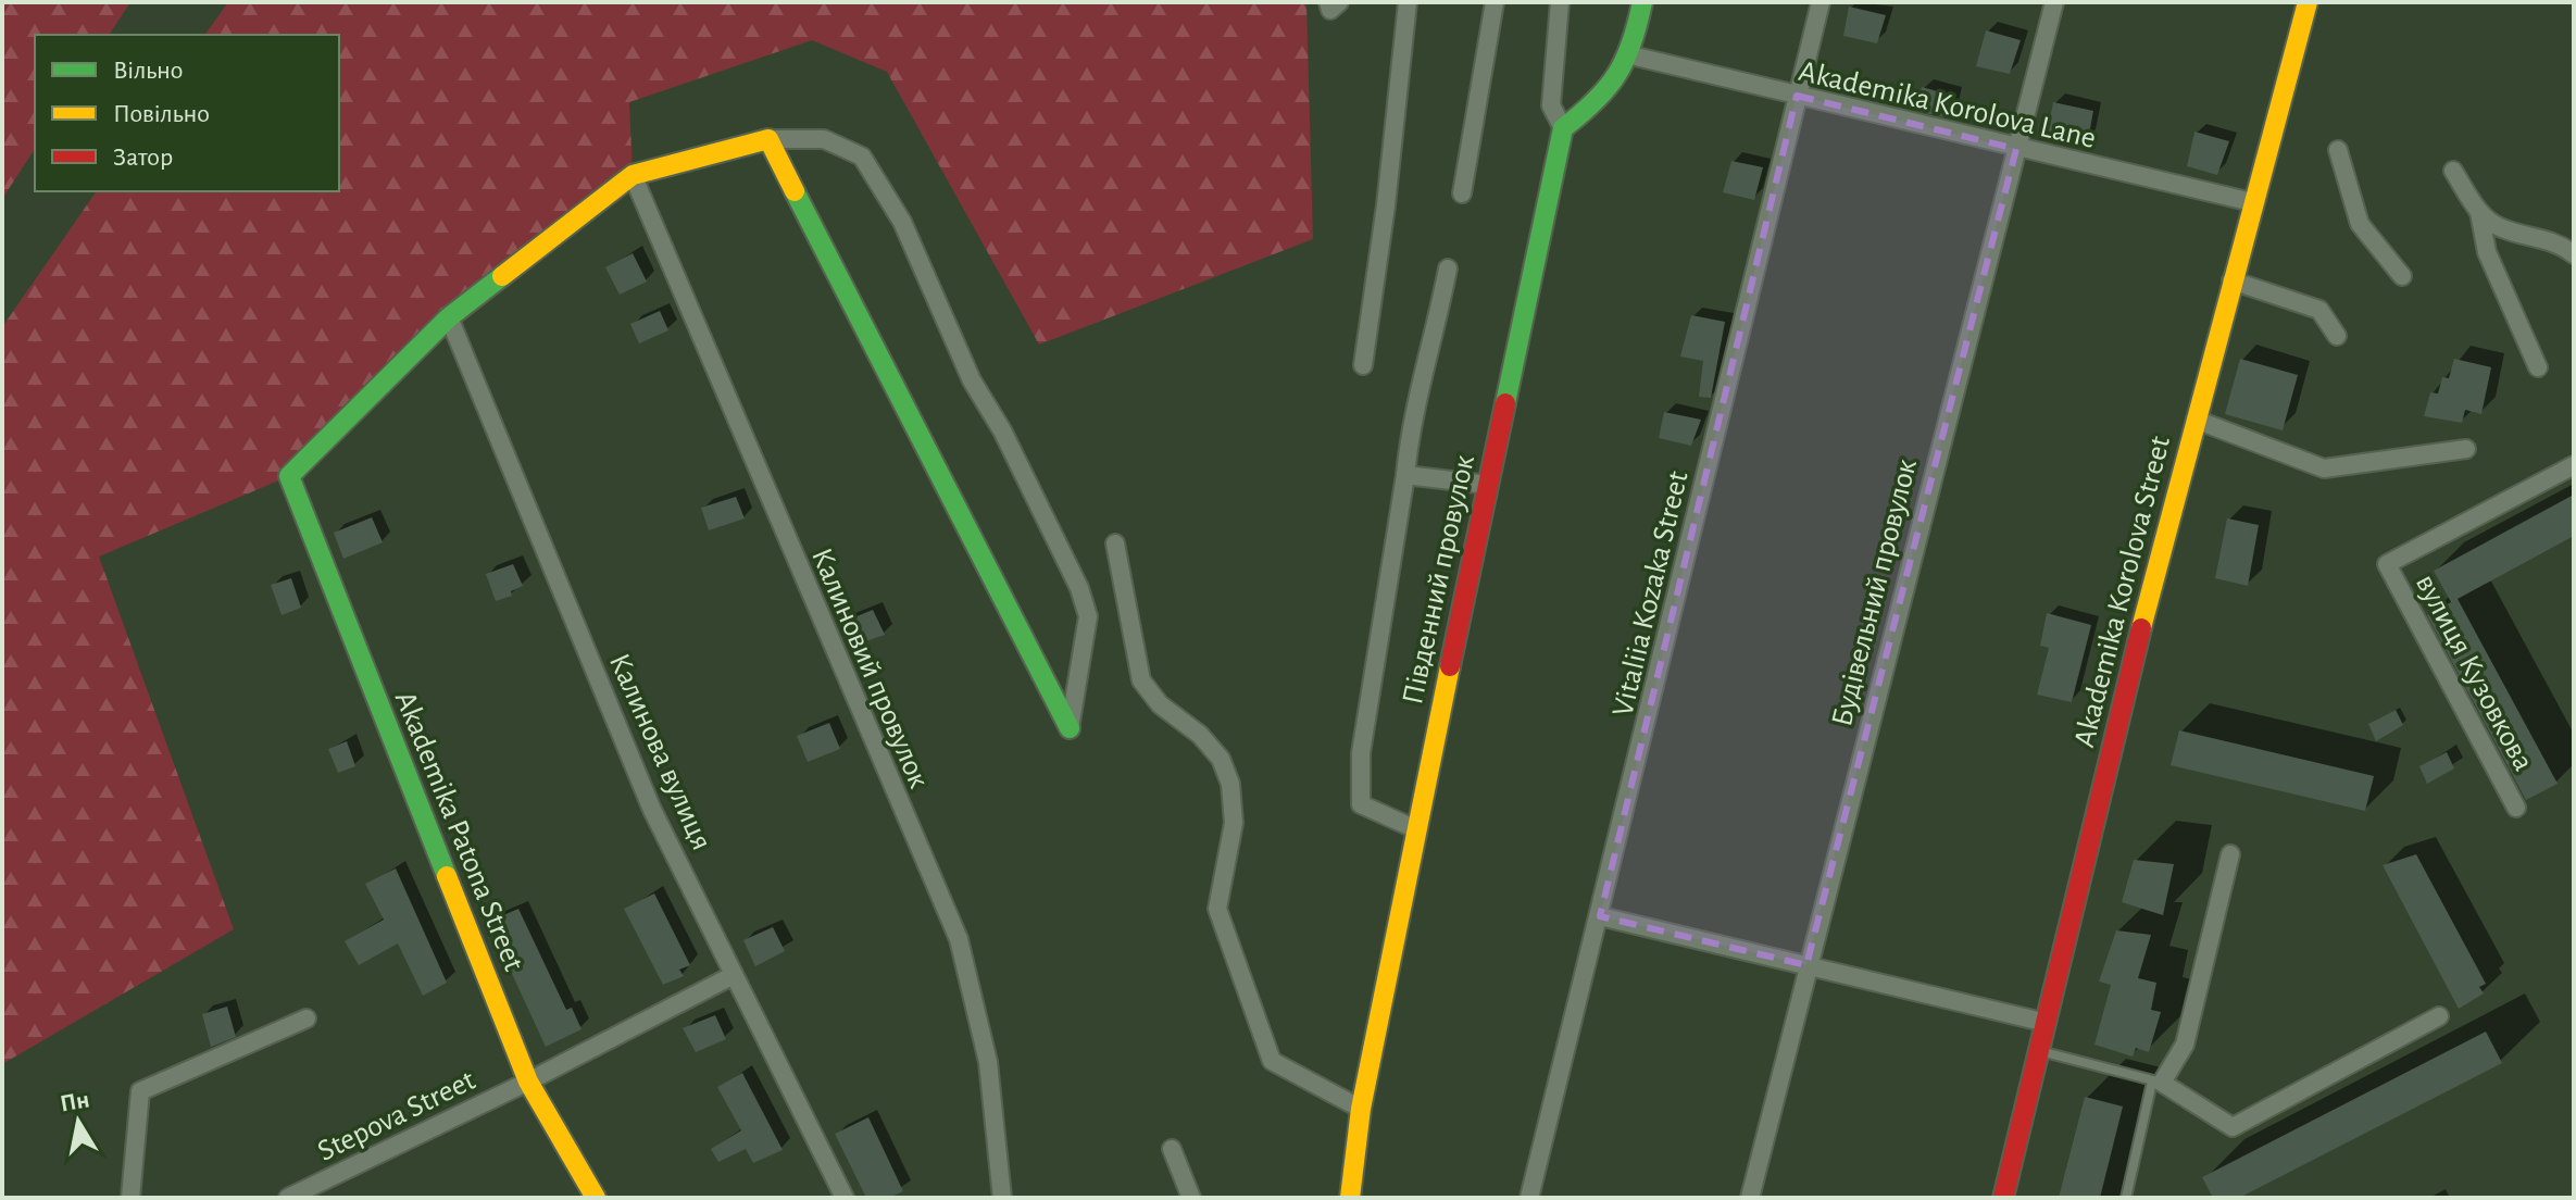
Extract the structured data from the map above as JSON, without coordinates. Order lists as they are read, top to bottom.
{
  "streets": {
    "street": [
      "Akademika Korolova Lane",
      "Південний провулок",
      "Akademika Korolova Street",
      "Будівельний провулок",
      "Vitaliia Kozaka Street",
      "Калиновий провулок",
      "вулиця Кузовкова",
      "Калинова вулиця",
      "Akademika Patona Street",
      "Stepova Street"
    ]
  },
  "crossings": [
    ["Akademika Korolova Lane", "Akademika Korolova Street"],
    ["Akademika Korolova Lane", "Будівельний провулок"],
    ["Akademika Korolova Lane", "Vitaliia Kozaka Street"],
    ["Калинова вулиця", "Akademika Patona Street"],
    ["Калинова вулиця", "Stepova Street"],
    ["Akademika Patona Street", "Stepova Street"]
  ],
  "legend": ["Вільно", "Повільно", "Затор"],
  "north": "top"
}
